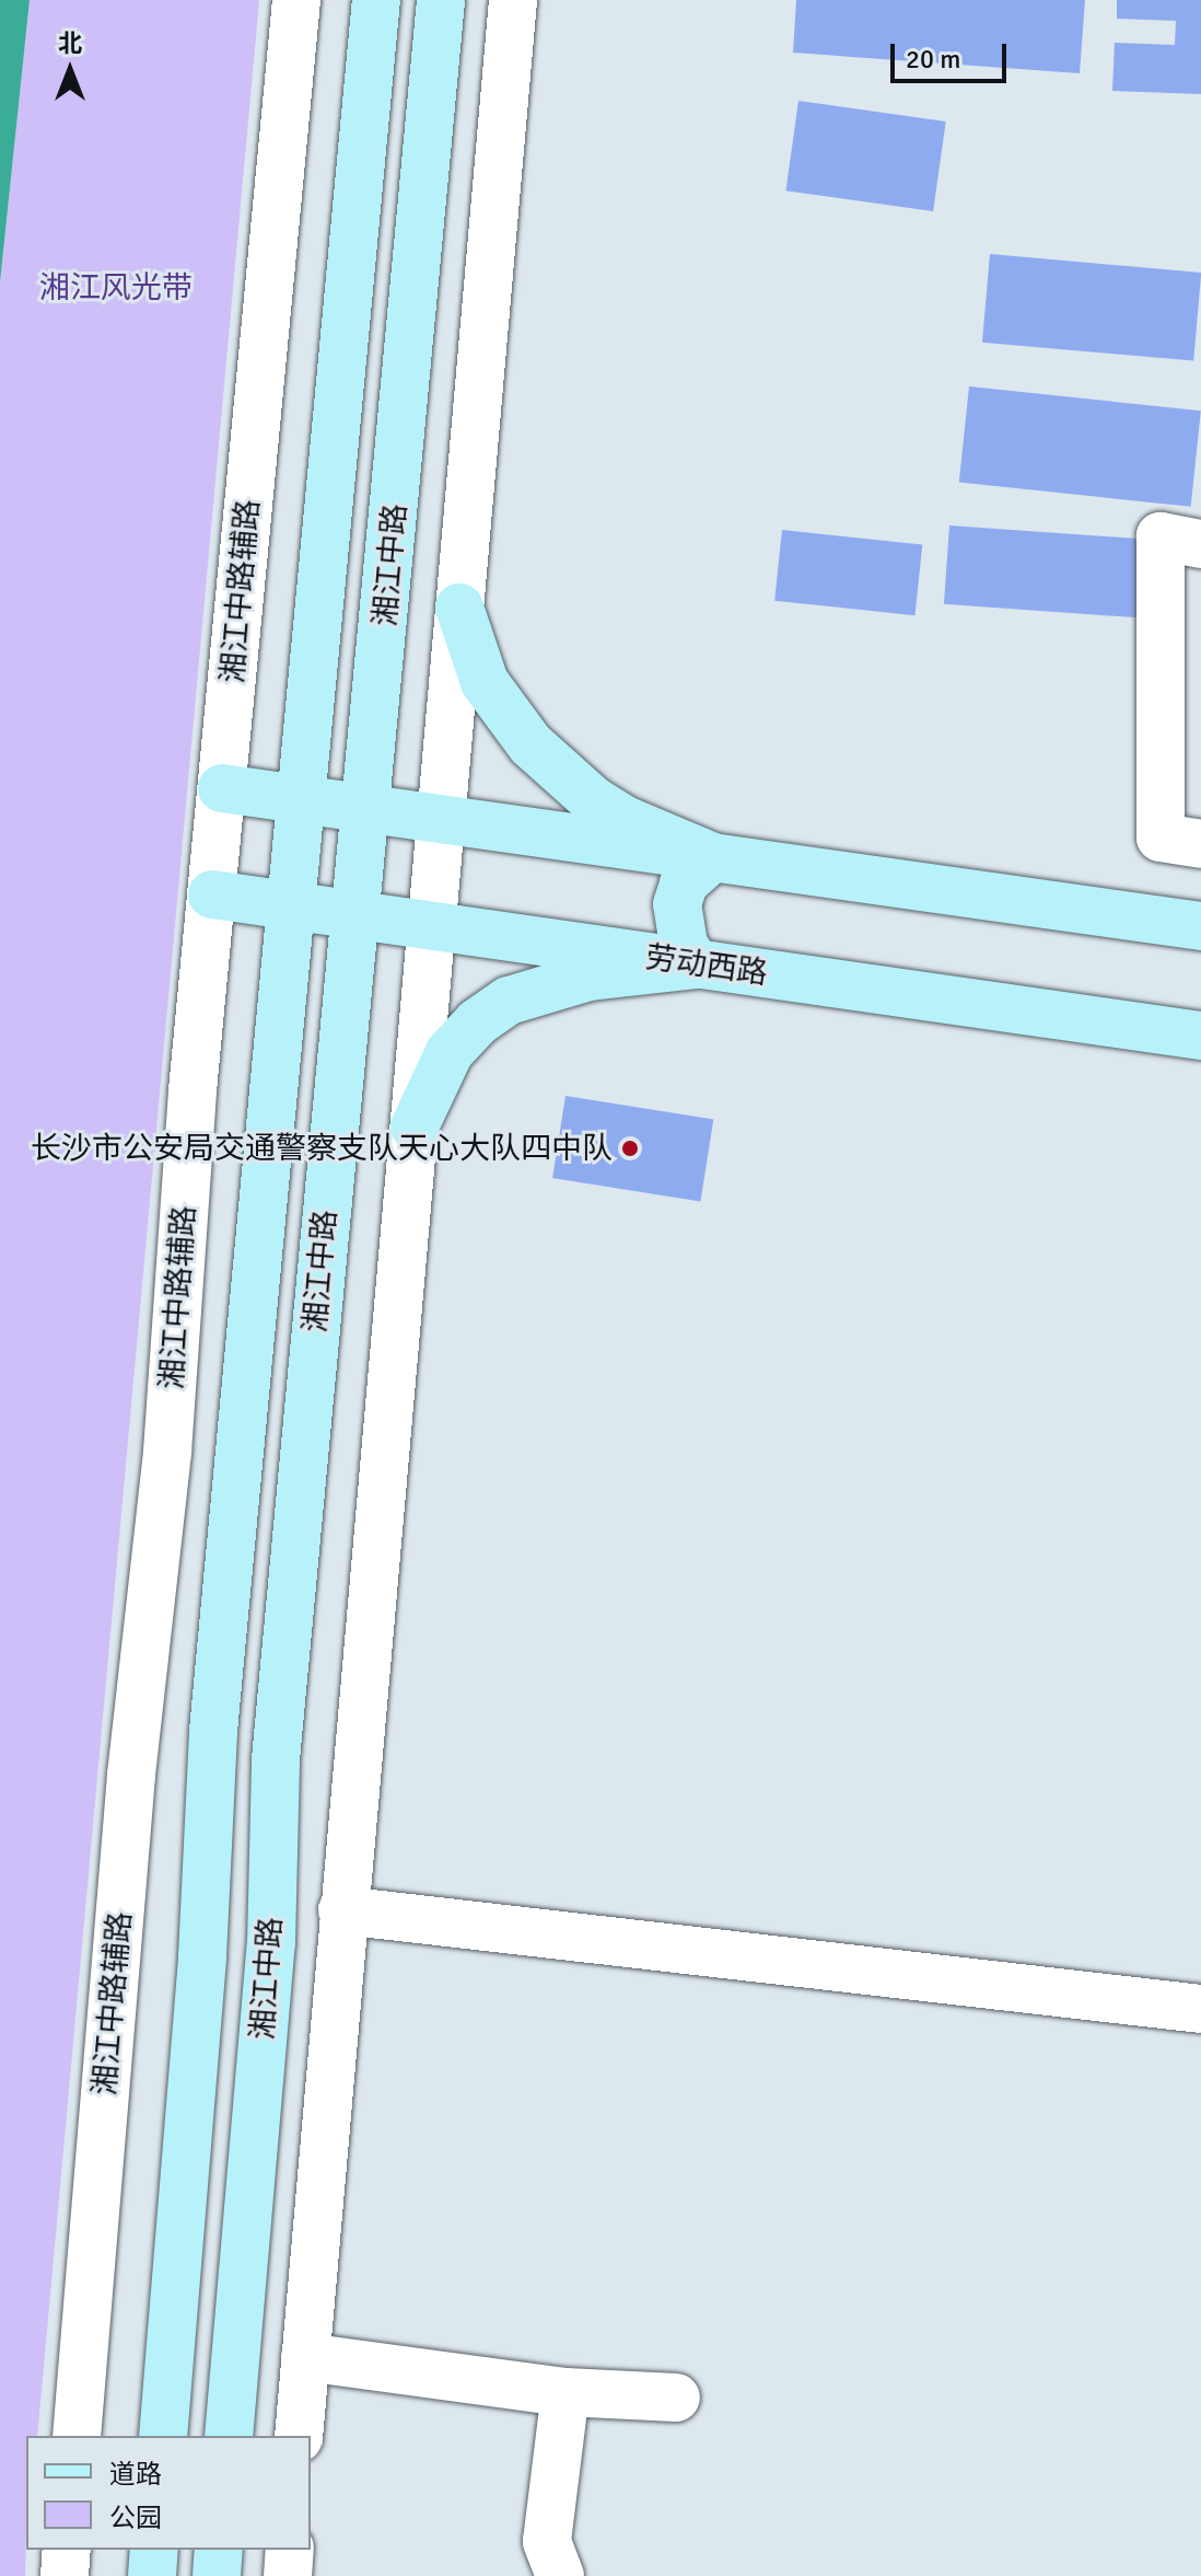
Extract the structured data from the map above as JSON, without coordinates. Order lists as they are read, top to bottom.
{
  "streets": {
    "main road": ["湘江中路", "劳动西路"],
    "street": ["湘江中路辅路"]
  },
  "crossings": [
    ["湘江中路", "劳动西路"],
    ["湘江中路辅路", "劳动西路"]
  ],
  "parks": ["湘江风光带"],
  "places": ["长沙市公安局交通警察支队天心大队四中队"],
  "legend": ["道路", "公园"],
  "scale_bar": "20 m",
  "north": "top"
}
